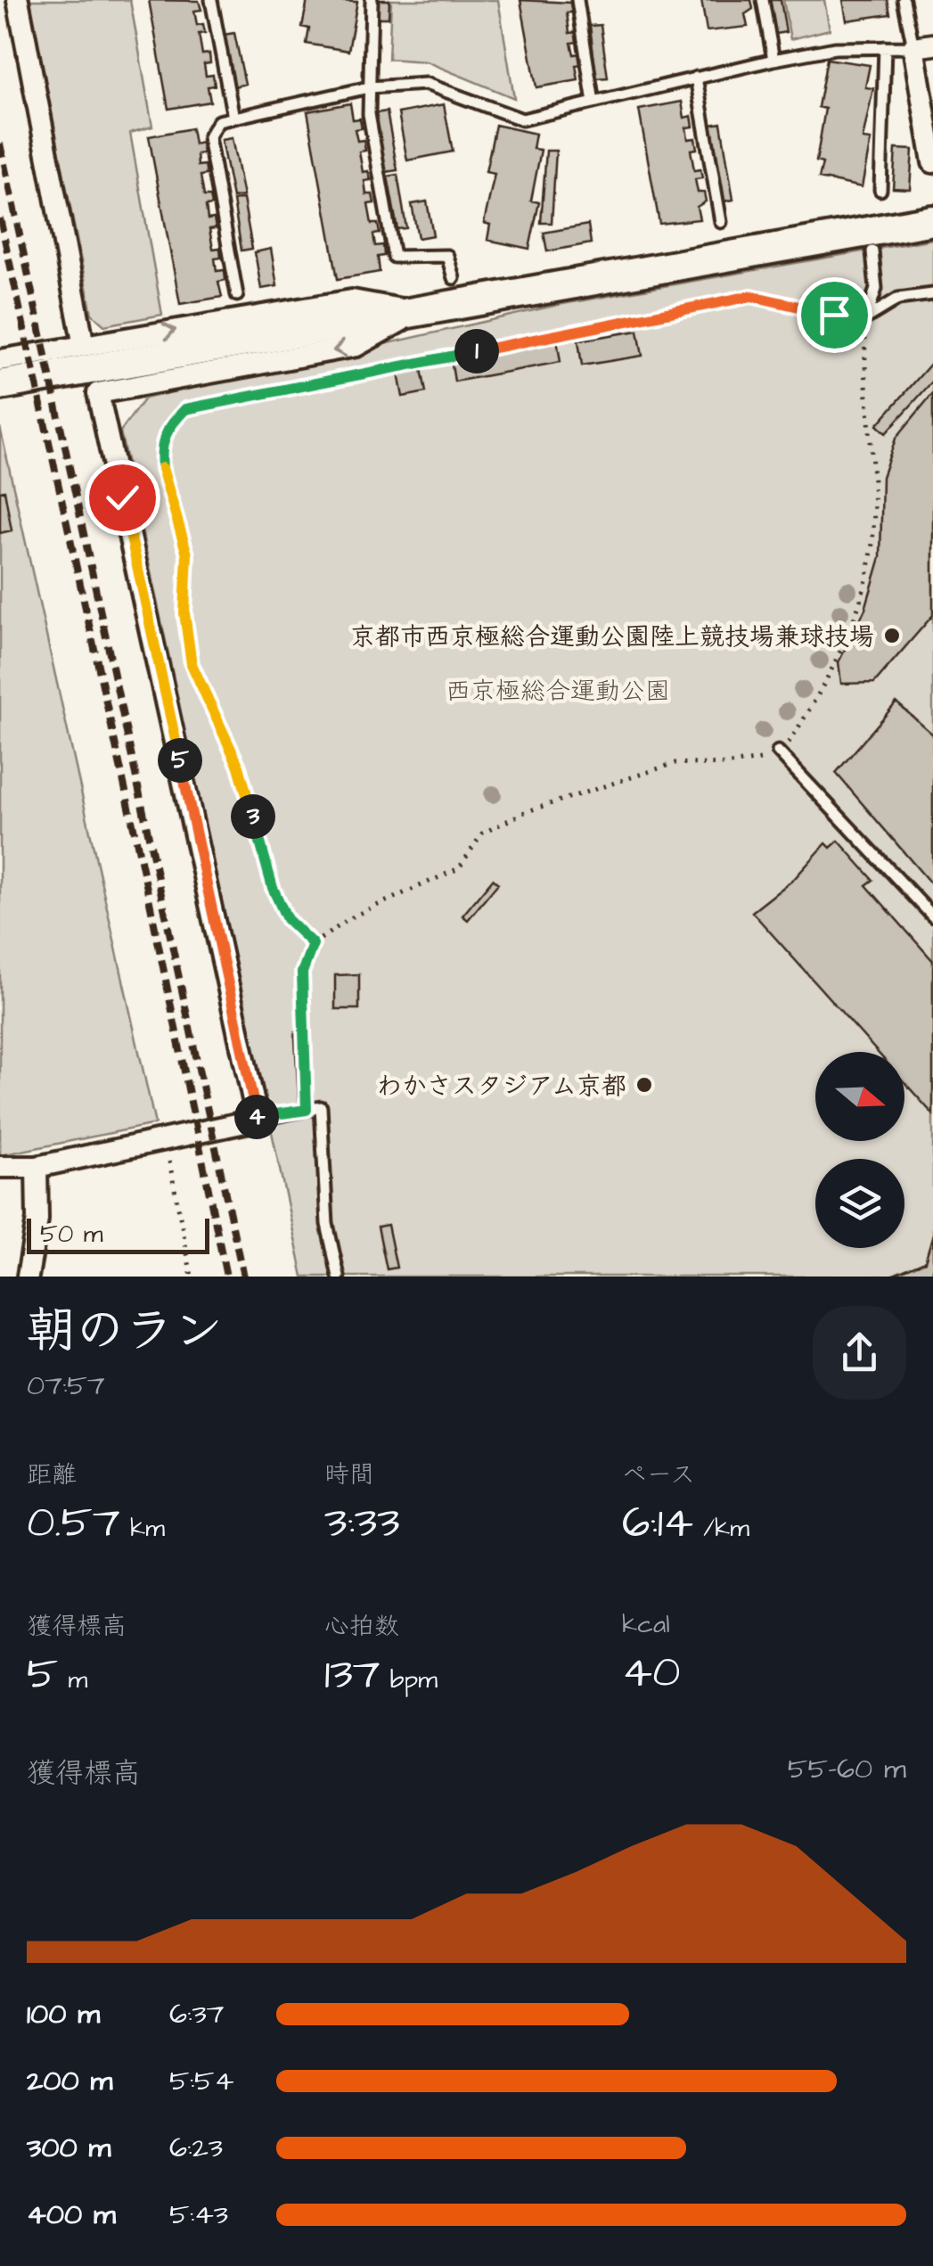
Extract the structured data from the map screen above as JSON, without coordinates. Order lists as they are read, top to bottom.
{
  "parks": ["西京極総合運動公園"],
  "places": ["京都市西京極総合運動公園陸上競技場兼球技場", "わかさスタジアム京都"],
  "scale_bar": "50 m",
  "north": "right",
  "page": {
    "pins": [
      "1",
      "5",
      "3",
      "4"
    ],
    "scale": "50 m",
    "heading": ["朝のラン", "07:57"],
    "stats": [
      ["距離", "0.57 km"],
      ["時間", "3:33"],
      ["ペース", "6:14 /km"],
      ["獲得標高", "5 m"],
      ["心拍数", "137 bpm"],
      ["kcal", "40"]
    ],
    "chart": ["獲得標高", "55–60 m"],
    "list": [
      {
        "name": "100 m",
        "note": "6:37"
      },
      {
        "name": "200 m",
        "note": "5:54"
      },
      {
        "name": "300 m",
        "note": "6:23"
      },
      {
        "name": "400 m",
        "note": "5:43"
      }
    ]
  }
}
